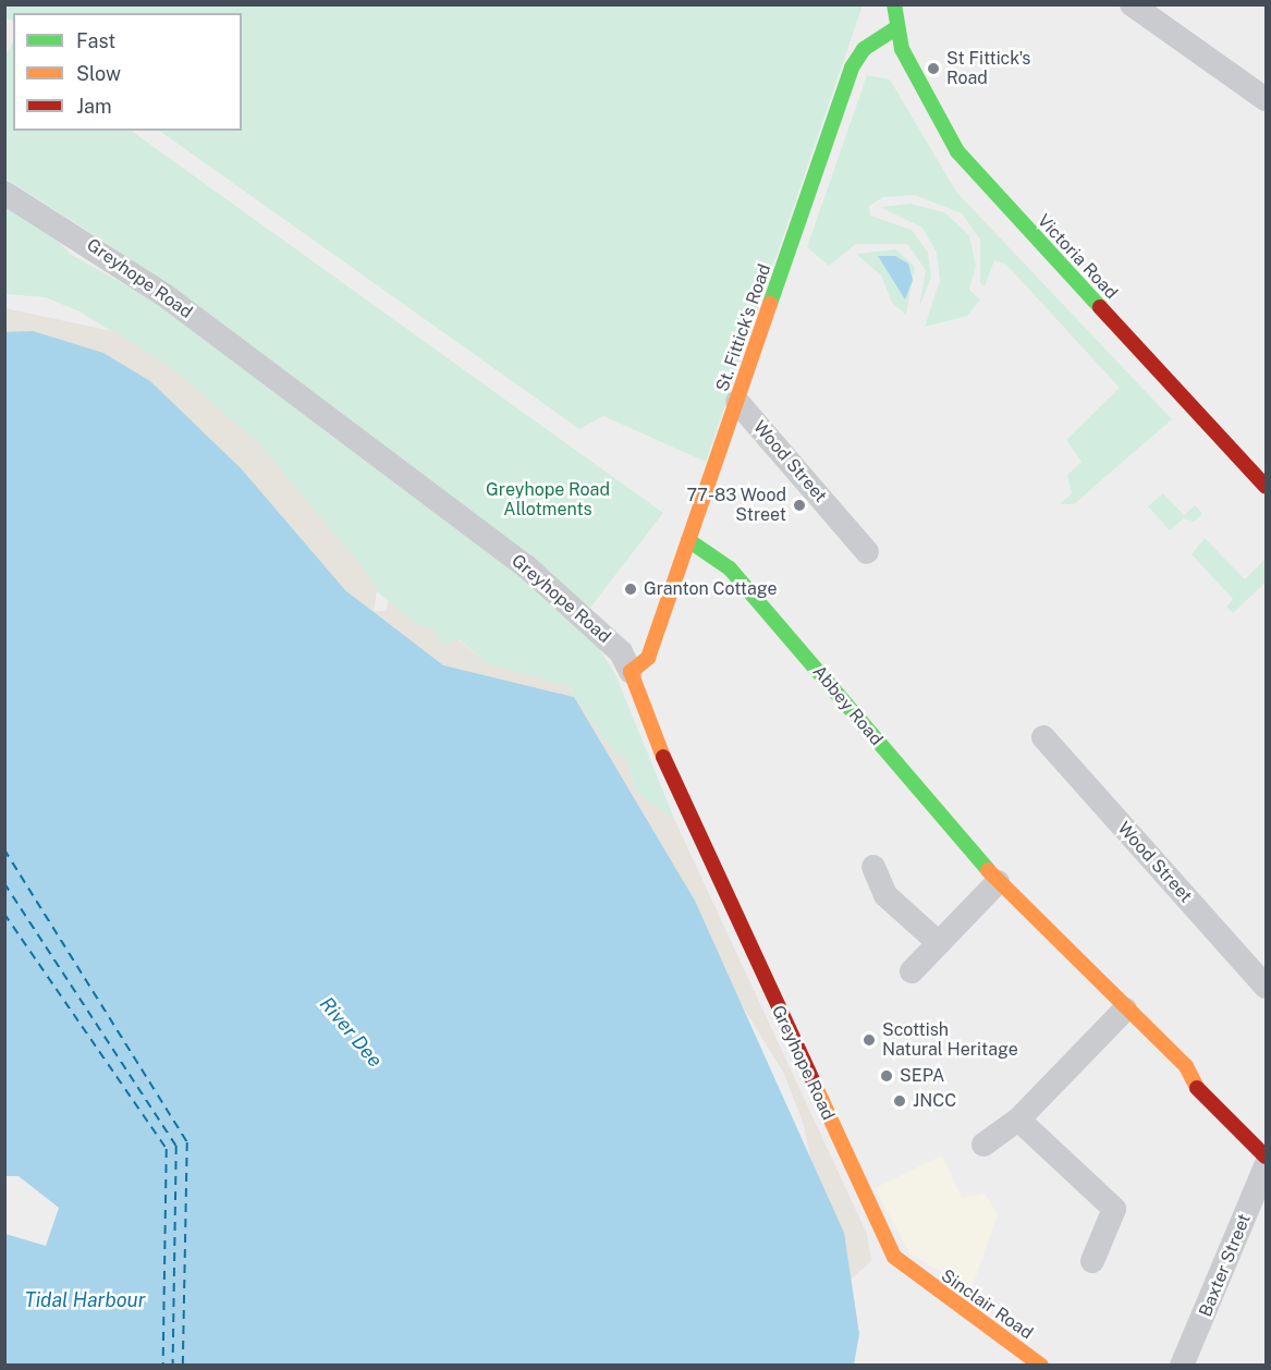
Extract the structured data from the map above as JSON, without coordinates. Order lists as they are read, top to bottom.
{
  "streets": {
    "street": [
      "Victoria Road",
      "Greyhope Road",
      "St. Fittick's Road",
      "Wood Street",
      "Abbey Road",
      "Baxter Street",
      "Sinclair Road"
    ]
  },
  "crossings": [
    ["Victoria Road", "St. Fittick's Road"],
    ["Greyhope Road", "St. Fittick's Road"],
    ["Greyhope Road", "Sinclair Road"],
    ["St. Fittick's Road", "Wood Street"],
    ["St. Fittick's Road", "Abbey Road"]
  ],
  "water": ["River Dee", "Tidal Harbour"],
  "parks": ["Greyhope Road Allotments"],
  "places": [
    "St Fittick's Road",
    "77-83 Wood Street",
    "Granton Cottage",
    "Scottish Natural Heritage",
    "SEPA",
    "JNCC"
  ],
  "legend": ["Fast", "Slow", "Jam"]
}
